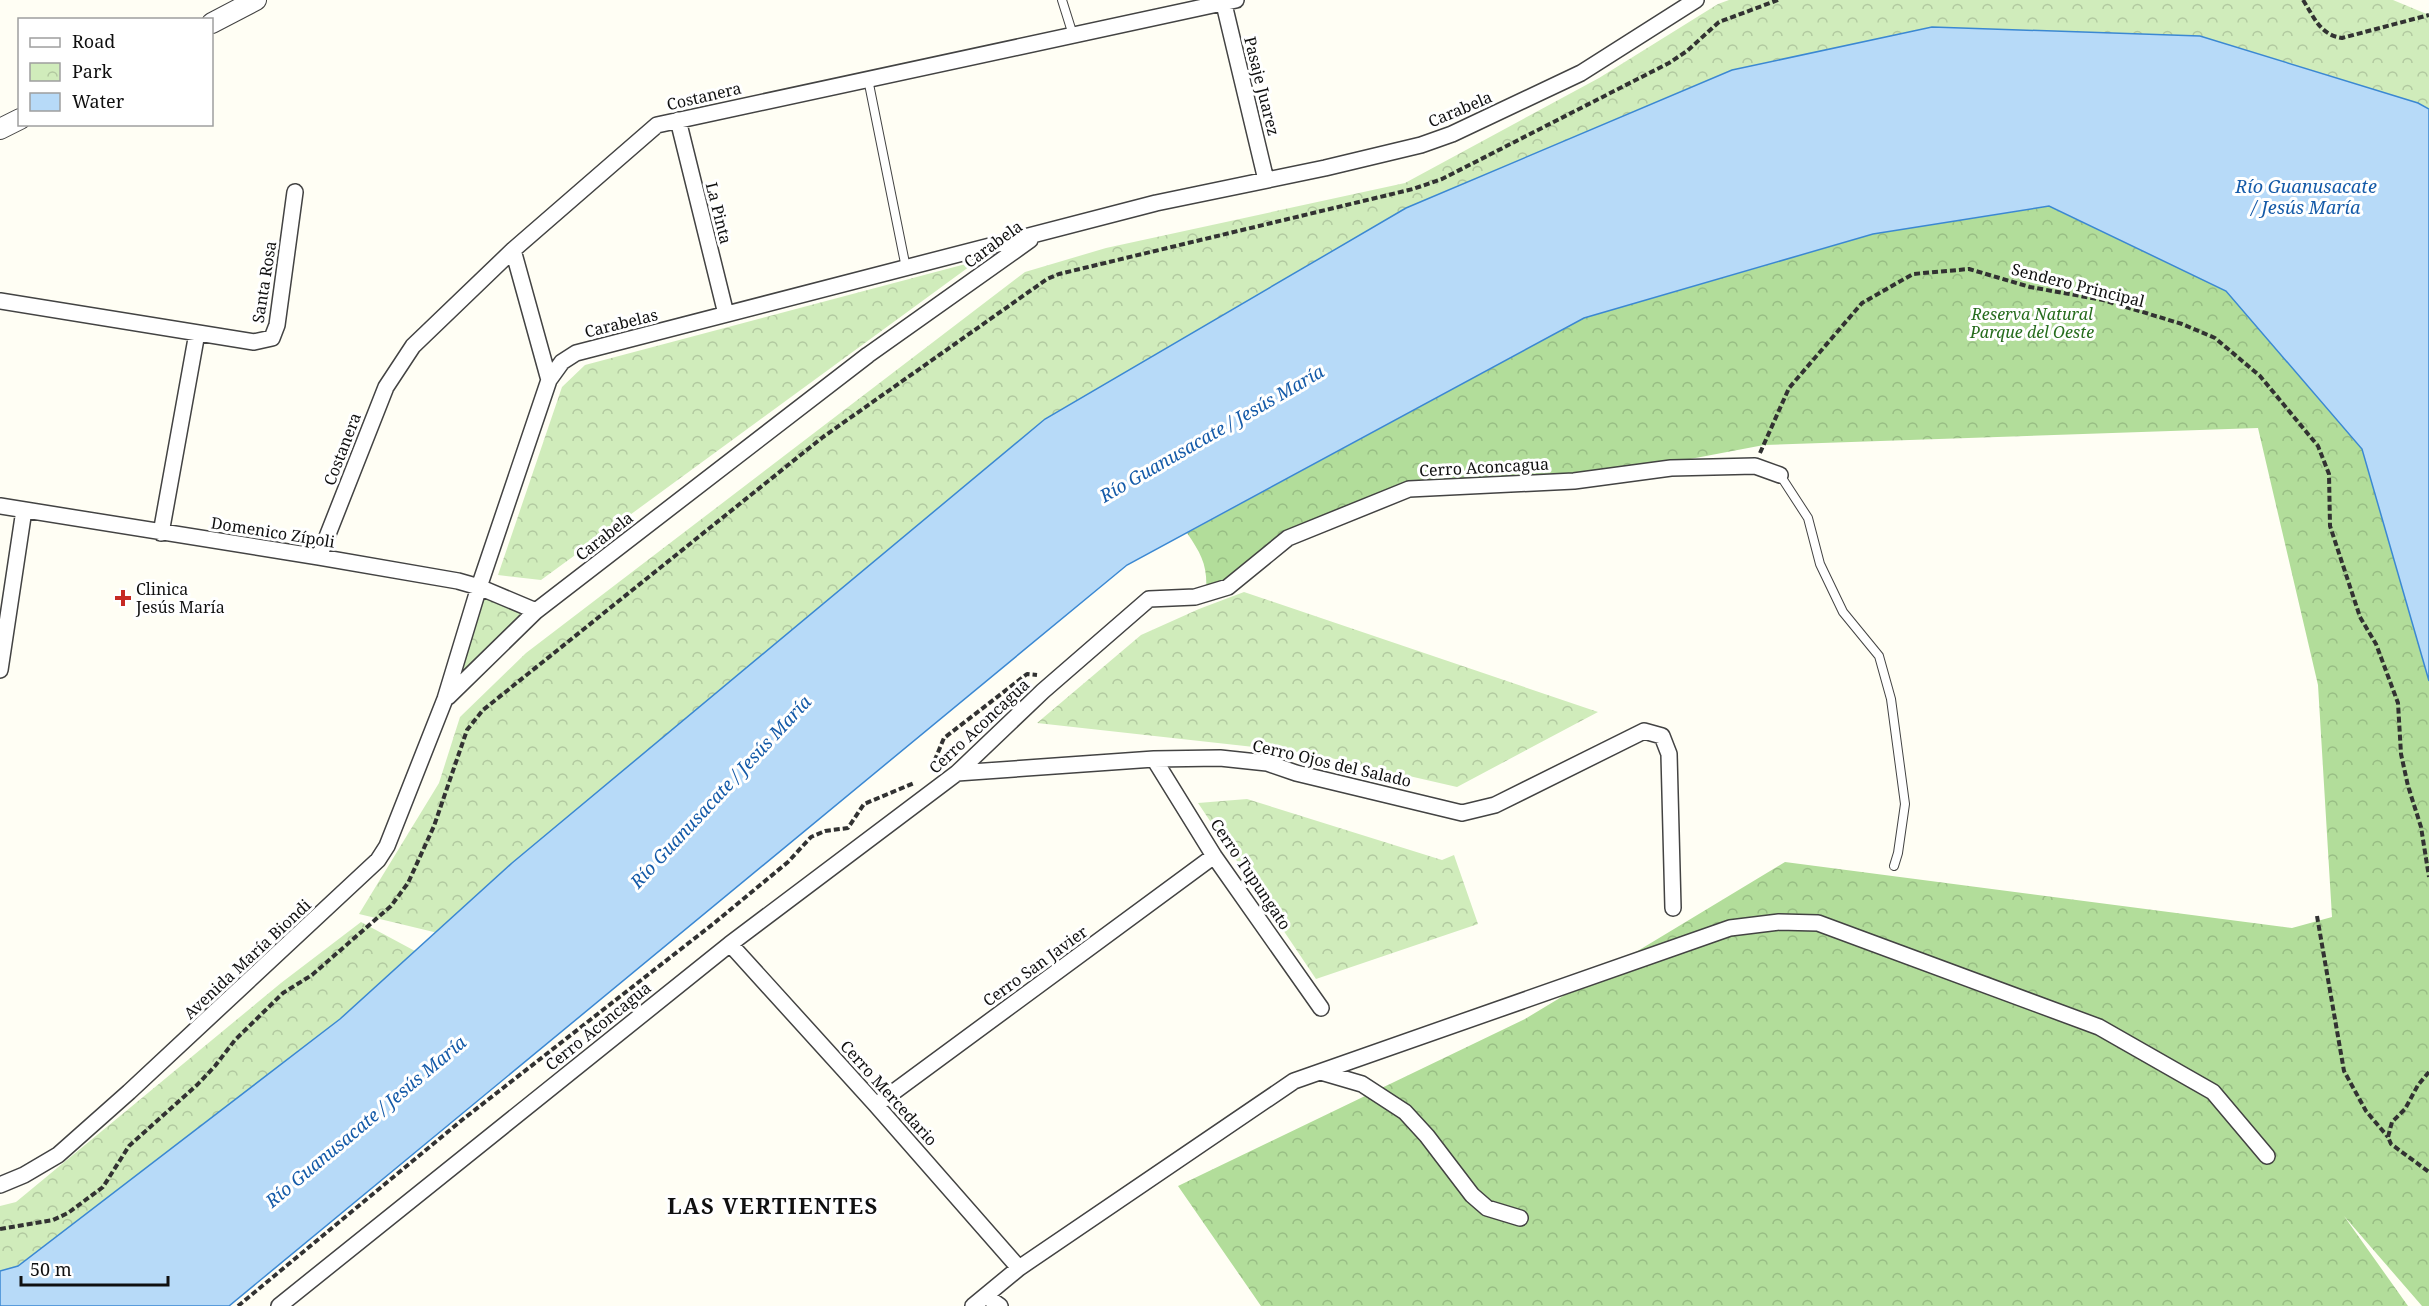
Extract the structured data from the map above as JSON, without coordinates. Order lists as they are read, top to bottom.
{
  "streets": {
    "street": [
      "Pasaje Juarez",
      "Costanera",
      "Carabela",
      "La Pinta",
      "Santa Rosa",
      "Carabelas",
      "Cerro Aconcagua",
      "Domenico Zípoli",
      "Cerro Ojos del Salado",
      "Cerro Tupungato",
      "Avenida María Biondi",
      "Cerro San Javier",
      "Cerro Mercedario"
    ],
    "path": ["Sendero Principal"]
  },
  "crossings": [
    ["Pasaje Juarez", "Costanera"],
    ["Pasaje Juarez", "Carabela"],
    ["Costanera", "La Pinta"],
    ["Costanera", "Domenico Zípoli"],
    ["Carabela", "Carabelas"],
    ["Carabela", "Domenico Zípoli"],
    ["Carabela", "Avenida María Biondi"],
    ["La Pinta", "Carabelas"],
    ["Sendero Principal", "Cerro Aconcagua"],
    ["Carabelas", "Domenico Zípoli"],
    ["Carabelas", "Avenida María Biondi"],
    ["Cerro Aconcagua", "Cerro Ojos del Salado"],
    ["Cerro Aconcagua", "Cerro Mercedario"],
    ["Cerro Ojos del Salado", "Cerro Tupungato"],
    ["Cerro Tupungato", "Cerro San Javier"],
    ["Cerro San Javier", "Cerro Mercedario"]
  ],
  "districts": ["LAS VERTIENTES"],
  "water": ["Río Guanusacate / Jesús María"],
  "parks": ["Reserva Natural Parque del Oeste"],
  "places": {
    "health": ["Clinica Jesús María"]
  },
  "legend": ["Road", "Park", "Water"],
  "scale_bar": "50 m"
}
